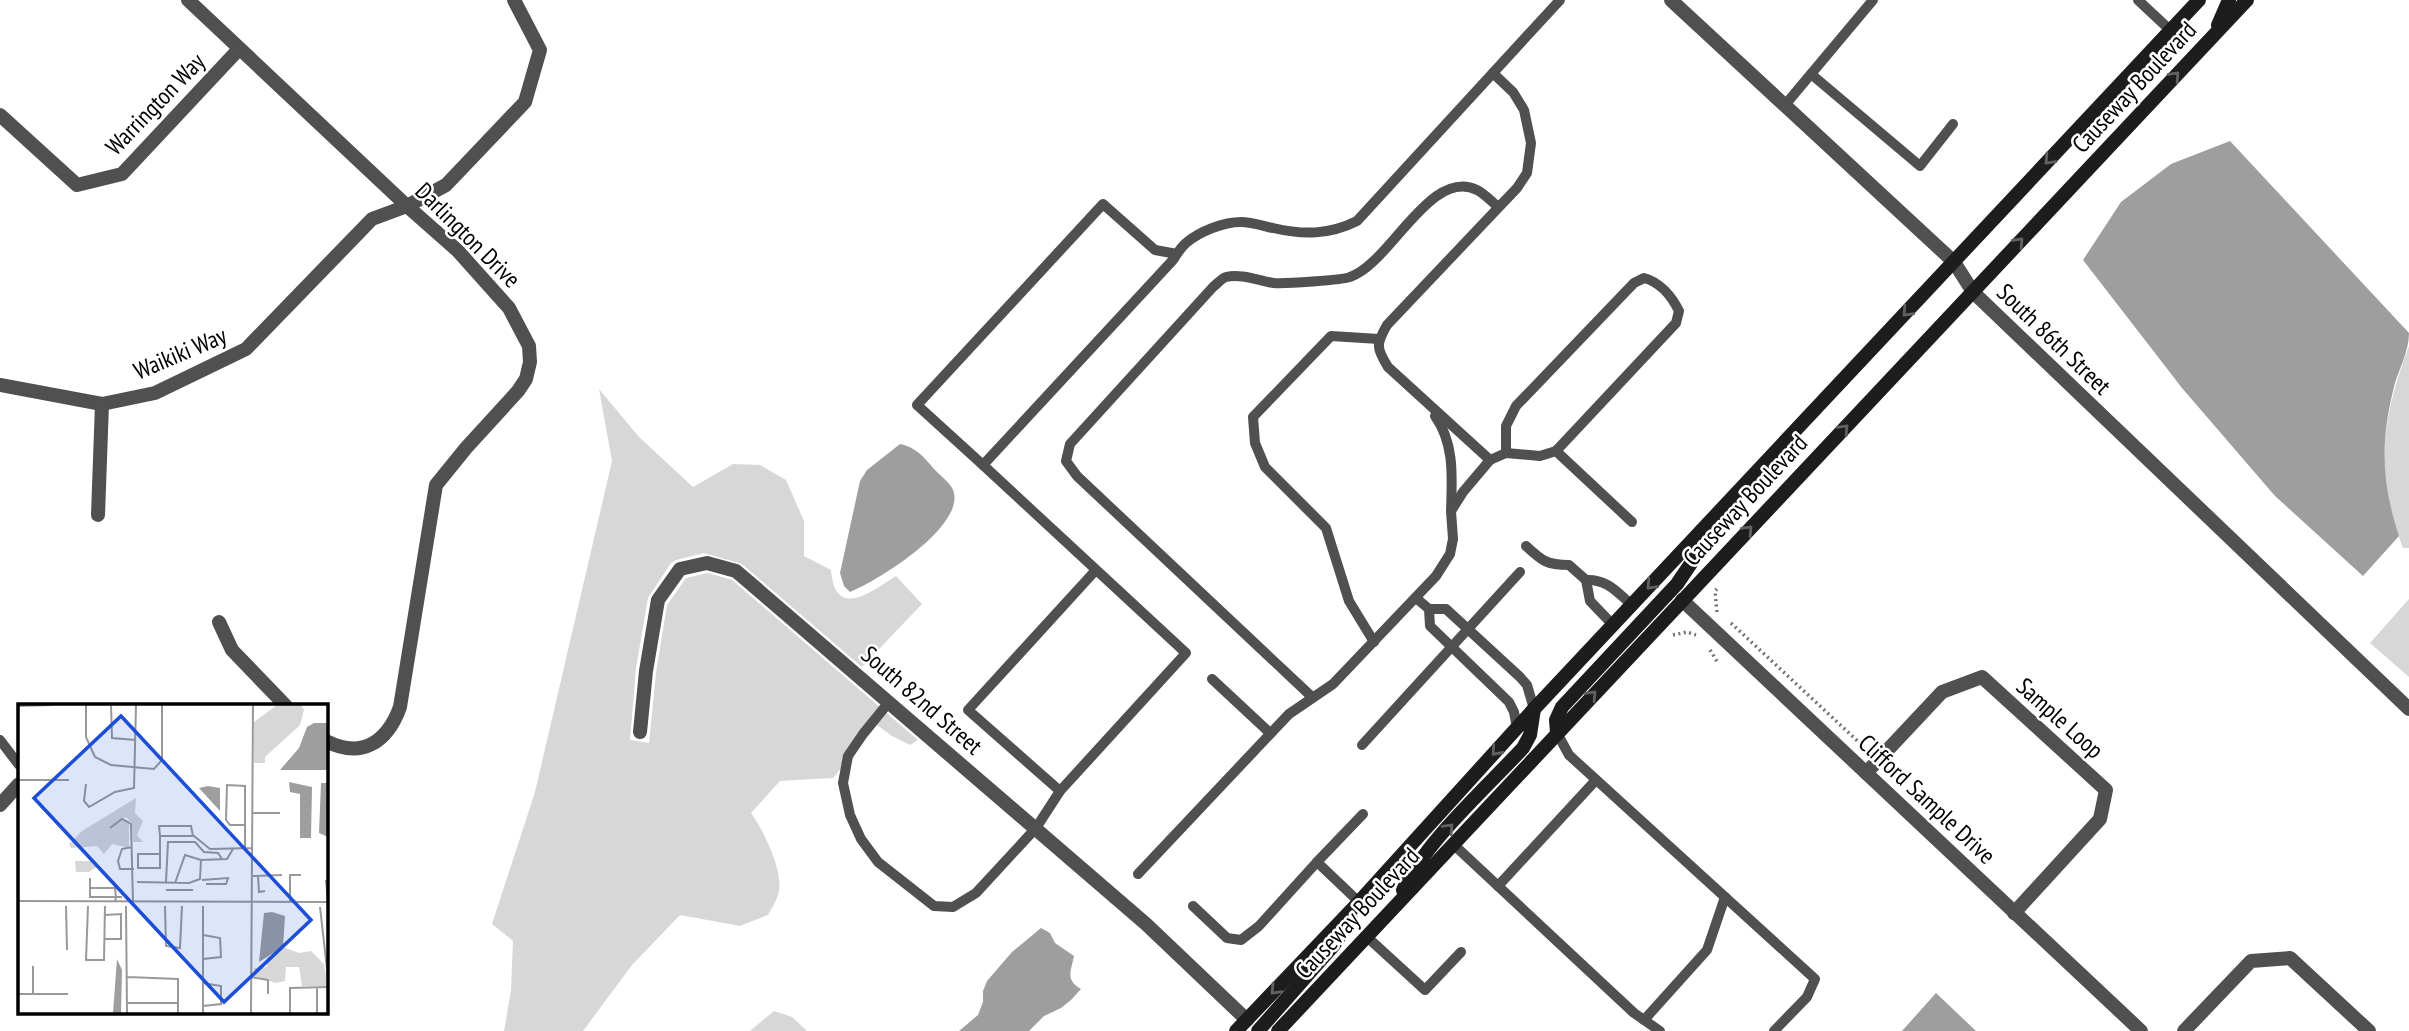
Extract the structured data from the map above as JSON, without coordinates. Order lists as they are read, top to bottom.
{
  "streets": {
    "main road": ["Causeway Boulevard"],
    "street": [
      "Warrington Way",
      "Darlington Drive",
      "South 86th Street",
      "Waikiki Way",
      "South 82nd Street",
      "Sample Loop",
      "Clifford Sample Drive"
    ]
  },
  "crossings": [
    ["Causeway Boulevard", "South 86th Street"],
    ["Causeway Boulevard", "South 82nd Street"],
    ["Causeway Boulevard", "Clifford Sample Drive"],
    ["Warrington Way", "Darlington Drive"],
    ["Darlington Drive", "Waikiki Way"],
    ["Sample Loop", "Clifford Sample Drive"]
  ]
}
